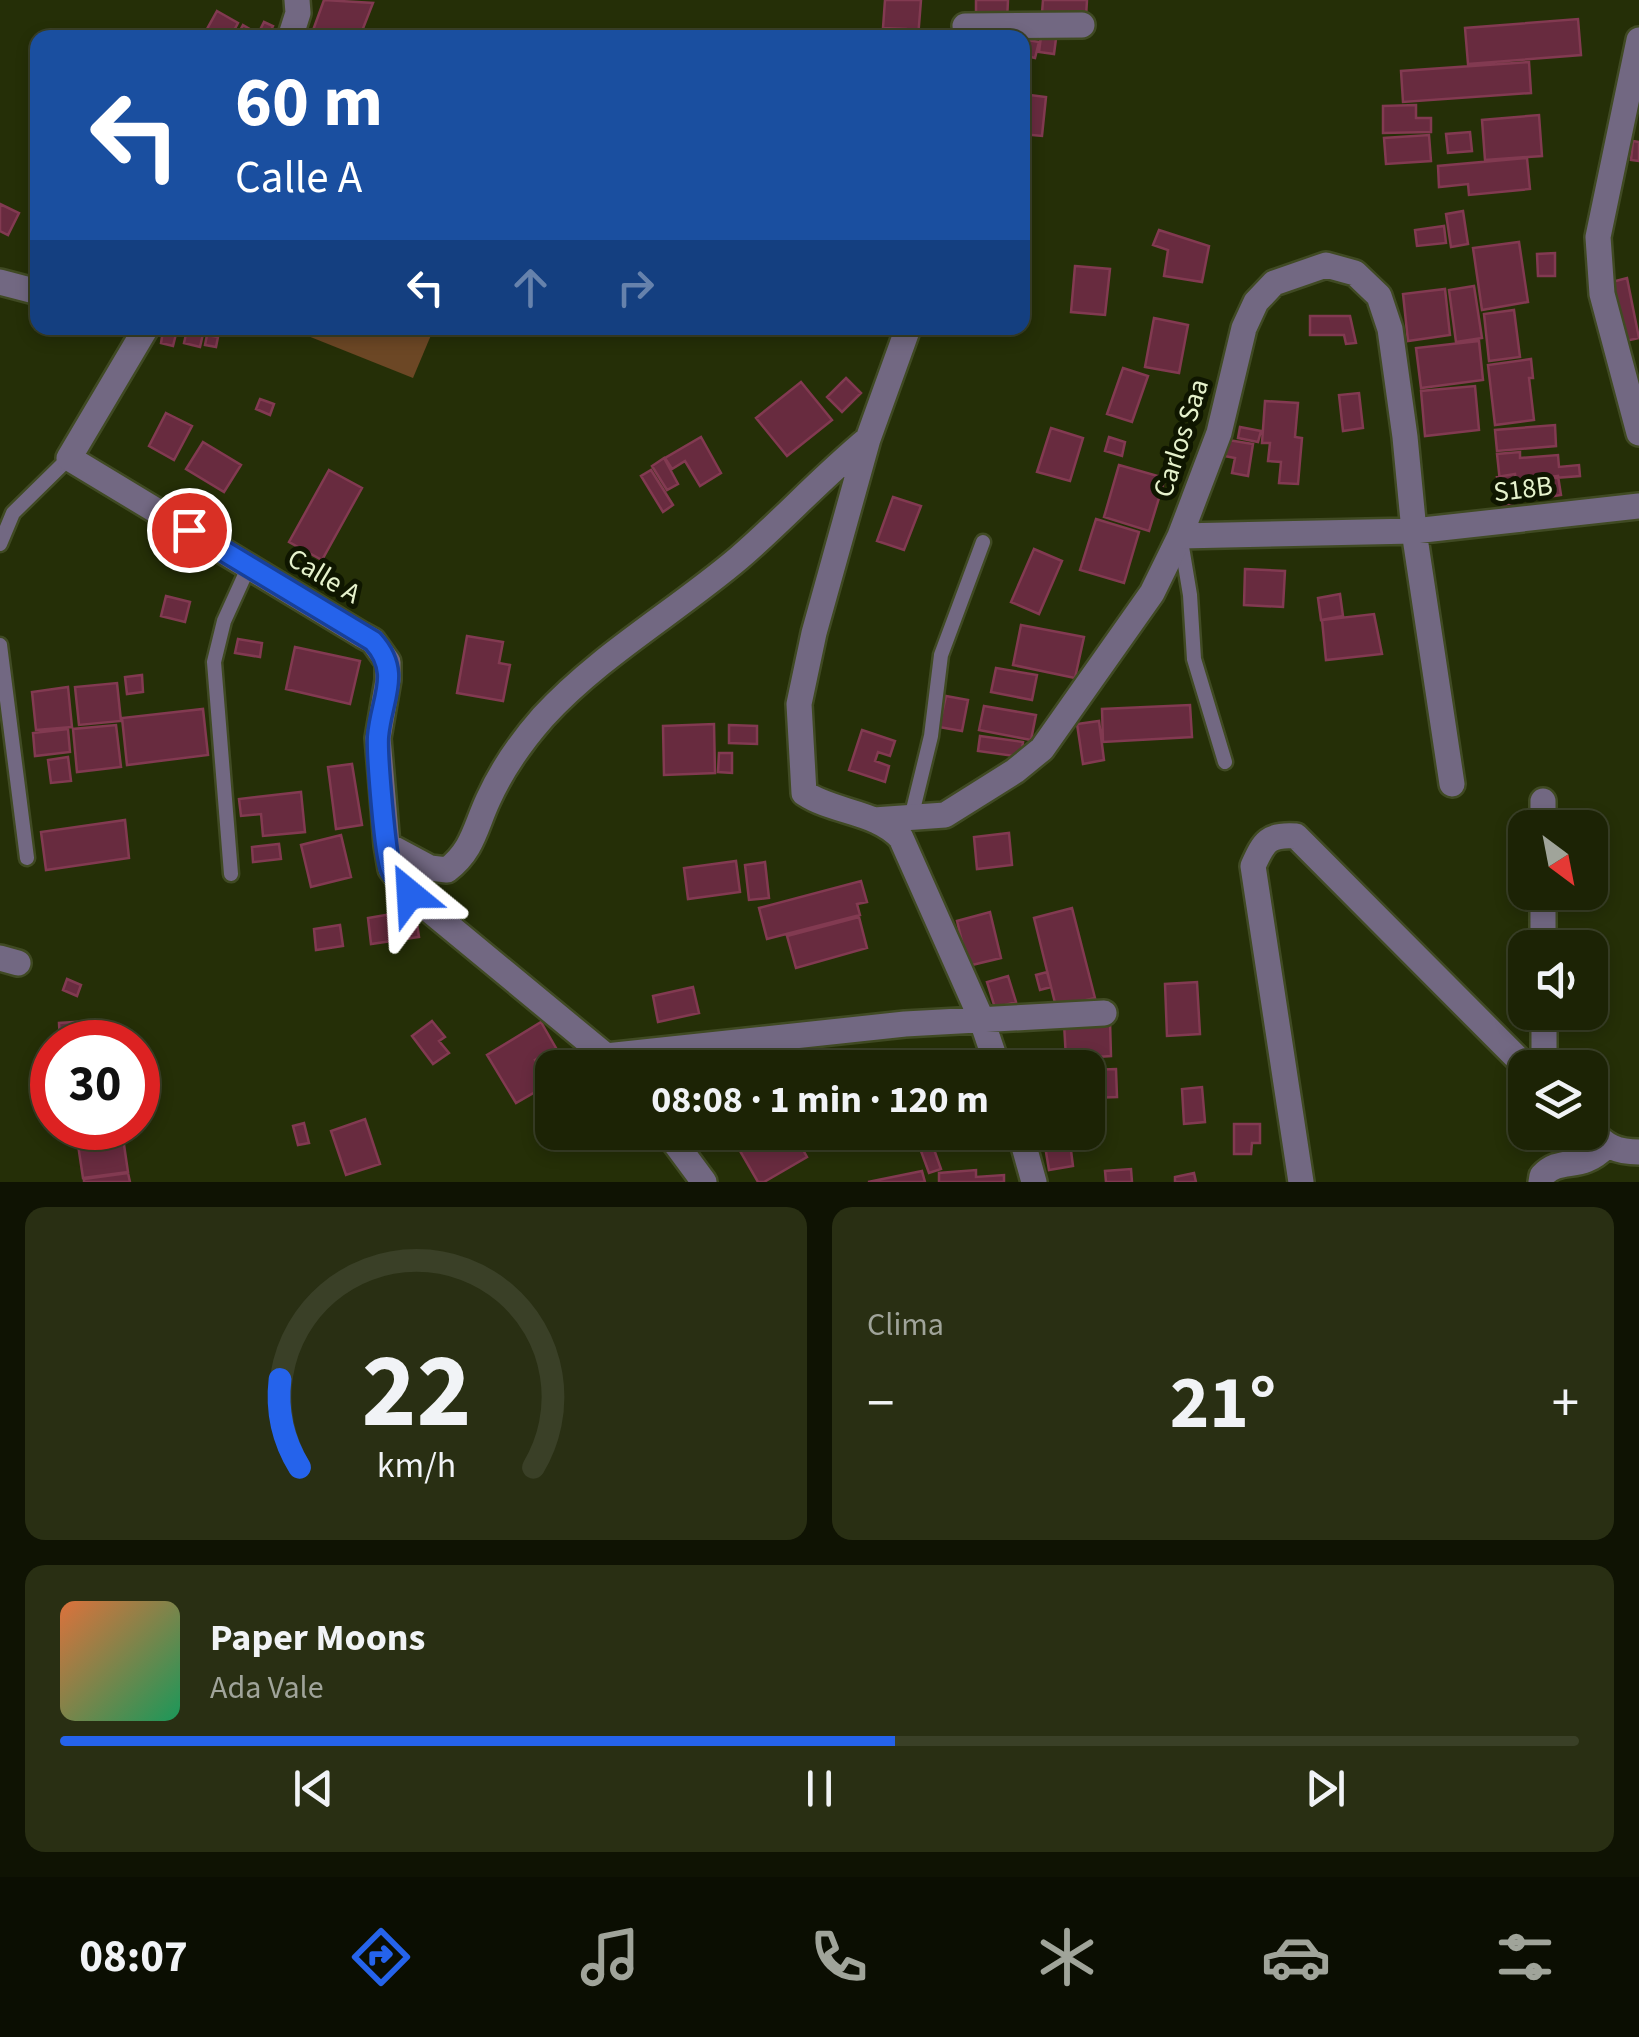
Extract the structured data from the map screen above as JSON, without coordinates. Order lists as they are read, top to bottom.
{
  "streets": {
    "street": ["Carlos Saa", "S18B", "Calle A"]
  },
  "crossings": [
    ["Carlos Saa", "S18B"]
  ],
  "north": "bottom right",
  "page": {
    "turn": ["60 m", "Calle A"],
    "limit": "30",
    "trip": "08:08 · 1 min · 120 m",
    "tile": "Clima",
    "heat": ["−", "21°", "+"],
    "song": ["Paper Moons", "Ada Vale"],
    "tabs": "08:07",
    "gauge": ["22", "km/h"]
  }
}
